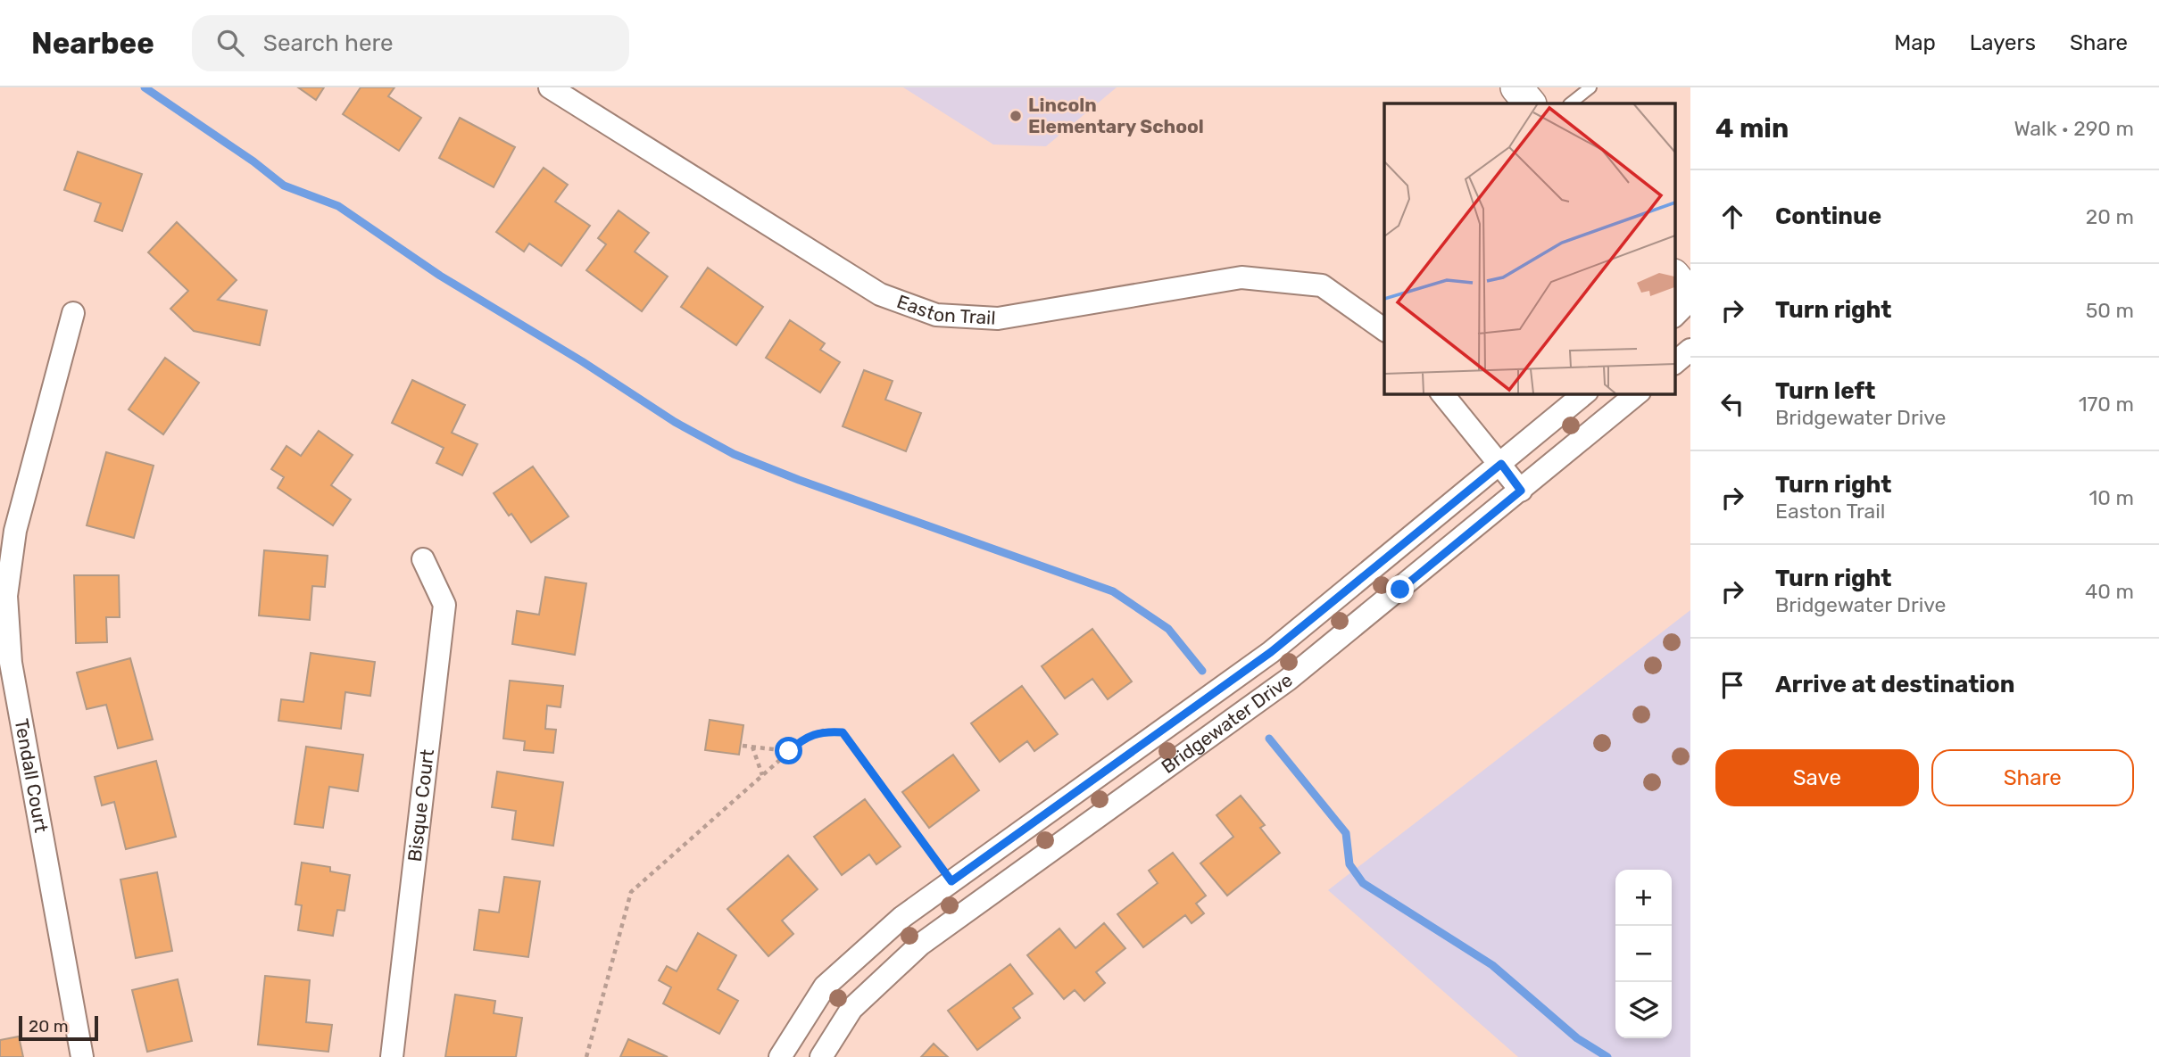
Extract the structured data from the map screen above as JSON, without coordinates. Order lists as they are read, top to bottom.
{
  "streets": {
    "street": [
      "Easton Trail",
      "Bridgewater Drive",
      "Tendall Court",
      "Bisque Court"
    ]
  },
  "places": ["Lincoln Elementary School"],
  "scale_bar": "20 m",
  "page": {
    "header": "Nearbee",
    "search": "Search here",
    "nav": ["Map", "Layers", "Share"],
    "heading": ["4 min", "Walk · 290 m"],
    "list": [
      ["Continue", "20 m"],
      ["Turn right", "50 m"],
      ["Turn left", "Bridgewater Drive", "170 m"],
      ["Turn right", "Easton Trail", "10 m"],
      ["Turn right", "Bridgewater Drive", "40 m"],
      "Arrive at destination"
    ],
    "buttons": ["Save", "Share"],
    "map_buttons": ["+", "−"],
    "scale": "20 m"
  }
}
